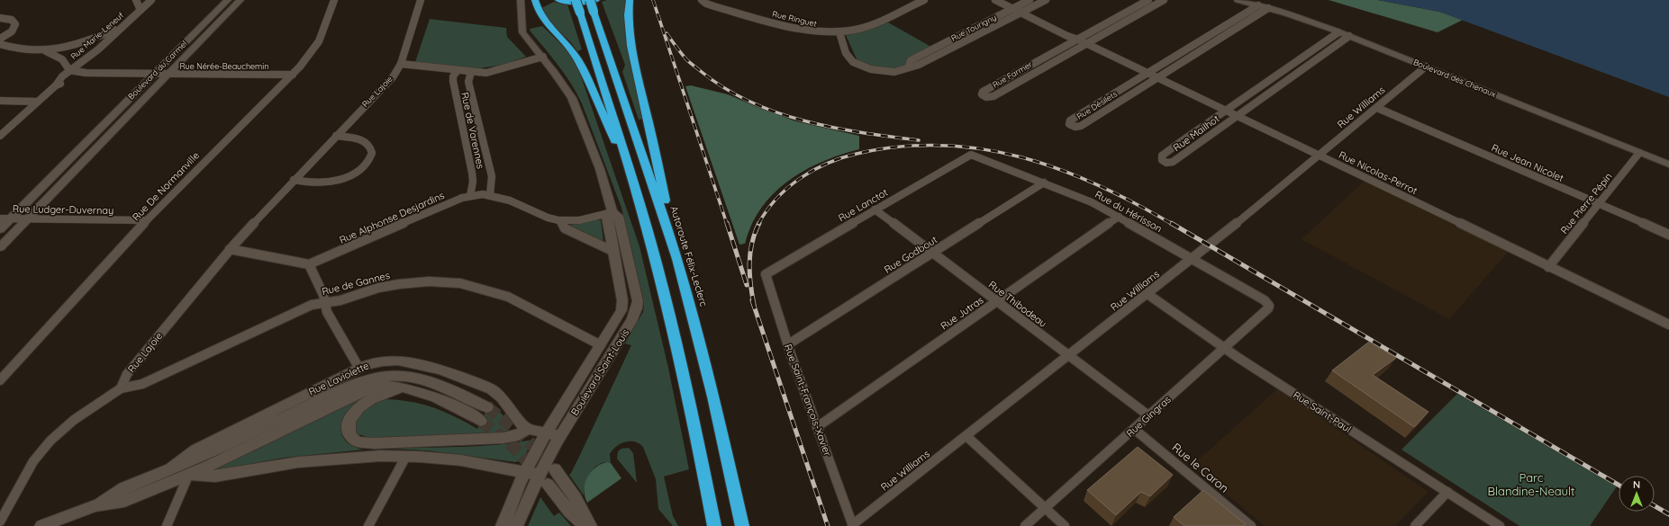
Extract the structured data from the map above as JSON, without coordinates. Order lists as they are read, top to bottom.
{
  "streets": {
    "highway": ["Autoroute Félix-Leclerc"],
    "street": [
      "Rue Ringuet",
      "Rue Tourigny",
      "Rue Marie-Leneuf",
      "Rue Nérée-Beauchemin",
      "Boulevard du Carmel",
      "Rue Farmer",
      "Boulevard des Chenaux",
      "Rue Lajoie",
      "Rue Désilets",
      "Rue Williams",
      "Rue de Varennes",
      "Rue Mailhot",
      "Rue Jean Nicolet",
      "Rue Nicolas-Perrot",
      "Rue De Normanville",
      "Rue Pierre Pépin",
      "Rue Lanctot",
      "Rue Ludger-Duvernay",
      "Rue du Hérisson",
      "Rue Alphonse Desjardins",
      "Rue Godbout",
      "Rue de Gannes",
      "Rue Thibodeau",
      "Rue Jutras",
      "Boulevard Saint-Louis",
      "Rue Laviolette",
      "Rue Saint-François-Xavier",
      "Rue Saint-Paul",
      "Rue Gingras",
      "Rue le Caron"
    ]
  },
  "crossings": [
    ["Rue Ringuet", "Rue Tourigny"],
    ["Rue Tourigny", "Rue Nicolas-Perrot"],
    ["Rue Marie-Leneuf", "Rue Nérée-Beauchemin"],
    ["Rue Nérée-Beauchemin", "Boulevard du Carmel"],
    ["Rue Nérée-Beauchemin", "Rue De Normanville"],
    ["Boulevard du Carmel", "Rue Ludger-Duvernay"],
    ["Rue Farmer", "Rue Nicolas-Perrot"],
    ["Boulevard des Chenaux", "Rue Désilets"],
    ["Boulevard des Chenaux", "Rue Williams"],
    ["Boulevard des Chenaux", "Rue Mailhot"],
    ["Boulevard des Chenaux", "Rue Pierre Pépin"],
    ["Rue Lajoie", "Rue de Gannes"],
    ["Rue Désilets", "Rue Nicolas-Perrot"],
    ["Rue Williams", "Rue Jean Nicolet"],
    ["Rue Williams", "Rue Nicolas-Perrot"],
    ["Rue Williams", "Rue du Hérisson"],
    ["Rue Williams", "Rue Thibodeau"],
    ["Rue Williams", "Rue Saint-François-Xavier"],
    ["Rue Williams", "Rue Saint-Paul"],
    ["Rue de Varennes", "Rue Alphonse Desjardins"],
    ["Rue Mailhot", "Rue Nicolas-Perrot"],
    ["Rue Jean Nicolet", "Rue Pierre Pépin"],
    ["Rue Nicolas-Perrot", "Rue Pierre Pépin"],
    ["Rue De Normanville", "Rue Ludger-Duvernay"],
    ["Rue Lanctot", "Rue du Hérisson"],
    ["Rue Lanctot", "Rue Thibodeau"],
    ["Rue Lanctot", "Rue Saint-François-Xavier"],
    ["Rue du Hérisson", "Rue Godbout"],
    ["Rue du Hérisson", "Rue Jutras"],
    ["Rue du Hérisson", "Rue Gingras"],
    ["Rue Alphonse Desjardins", "Boulevard Saint-Louis"],
    ["Rue Godbout", "Rue Thibodeau"],
    ["Rue Godbout", "Rue Saint-François-Xavier"],
    ["Rue de Gannes", "Boulevard Saint-Louis"],
    ["Rue Thibodeau", "Rue Jutras"],
    ["Rue Thibodeau", "Rue Gingras"],
    ["Rue Jutras", "Rue Saint-François-Xavier"],
    ["Boulevard Saint-Louis", "Rue Laviolette"],
    ["Rue Saint-Paul", "Rue Gingras"],
    ["Rue Gingras", "Rue le Caron"]
  ],
  "parks": ["Parc Blandine-Neault"],
  "north": "top"
}
